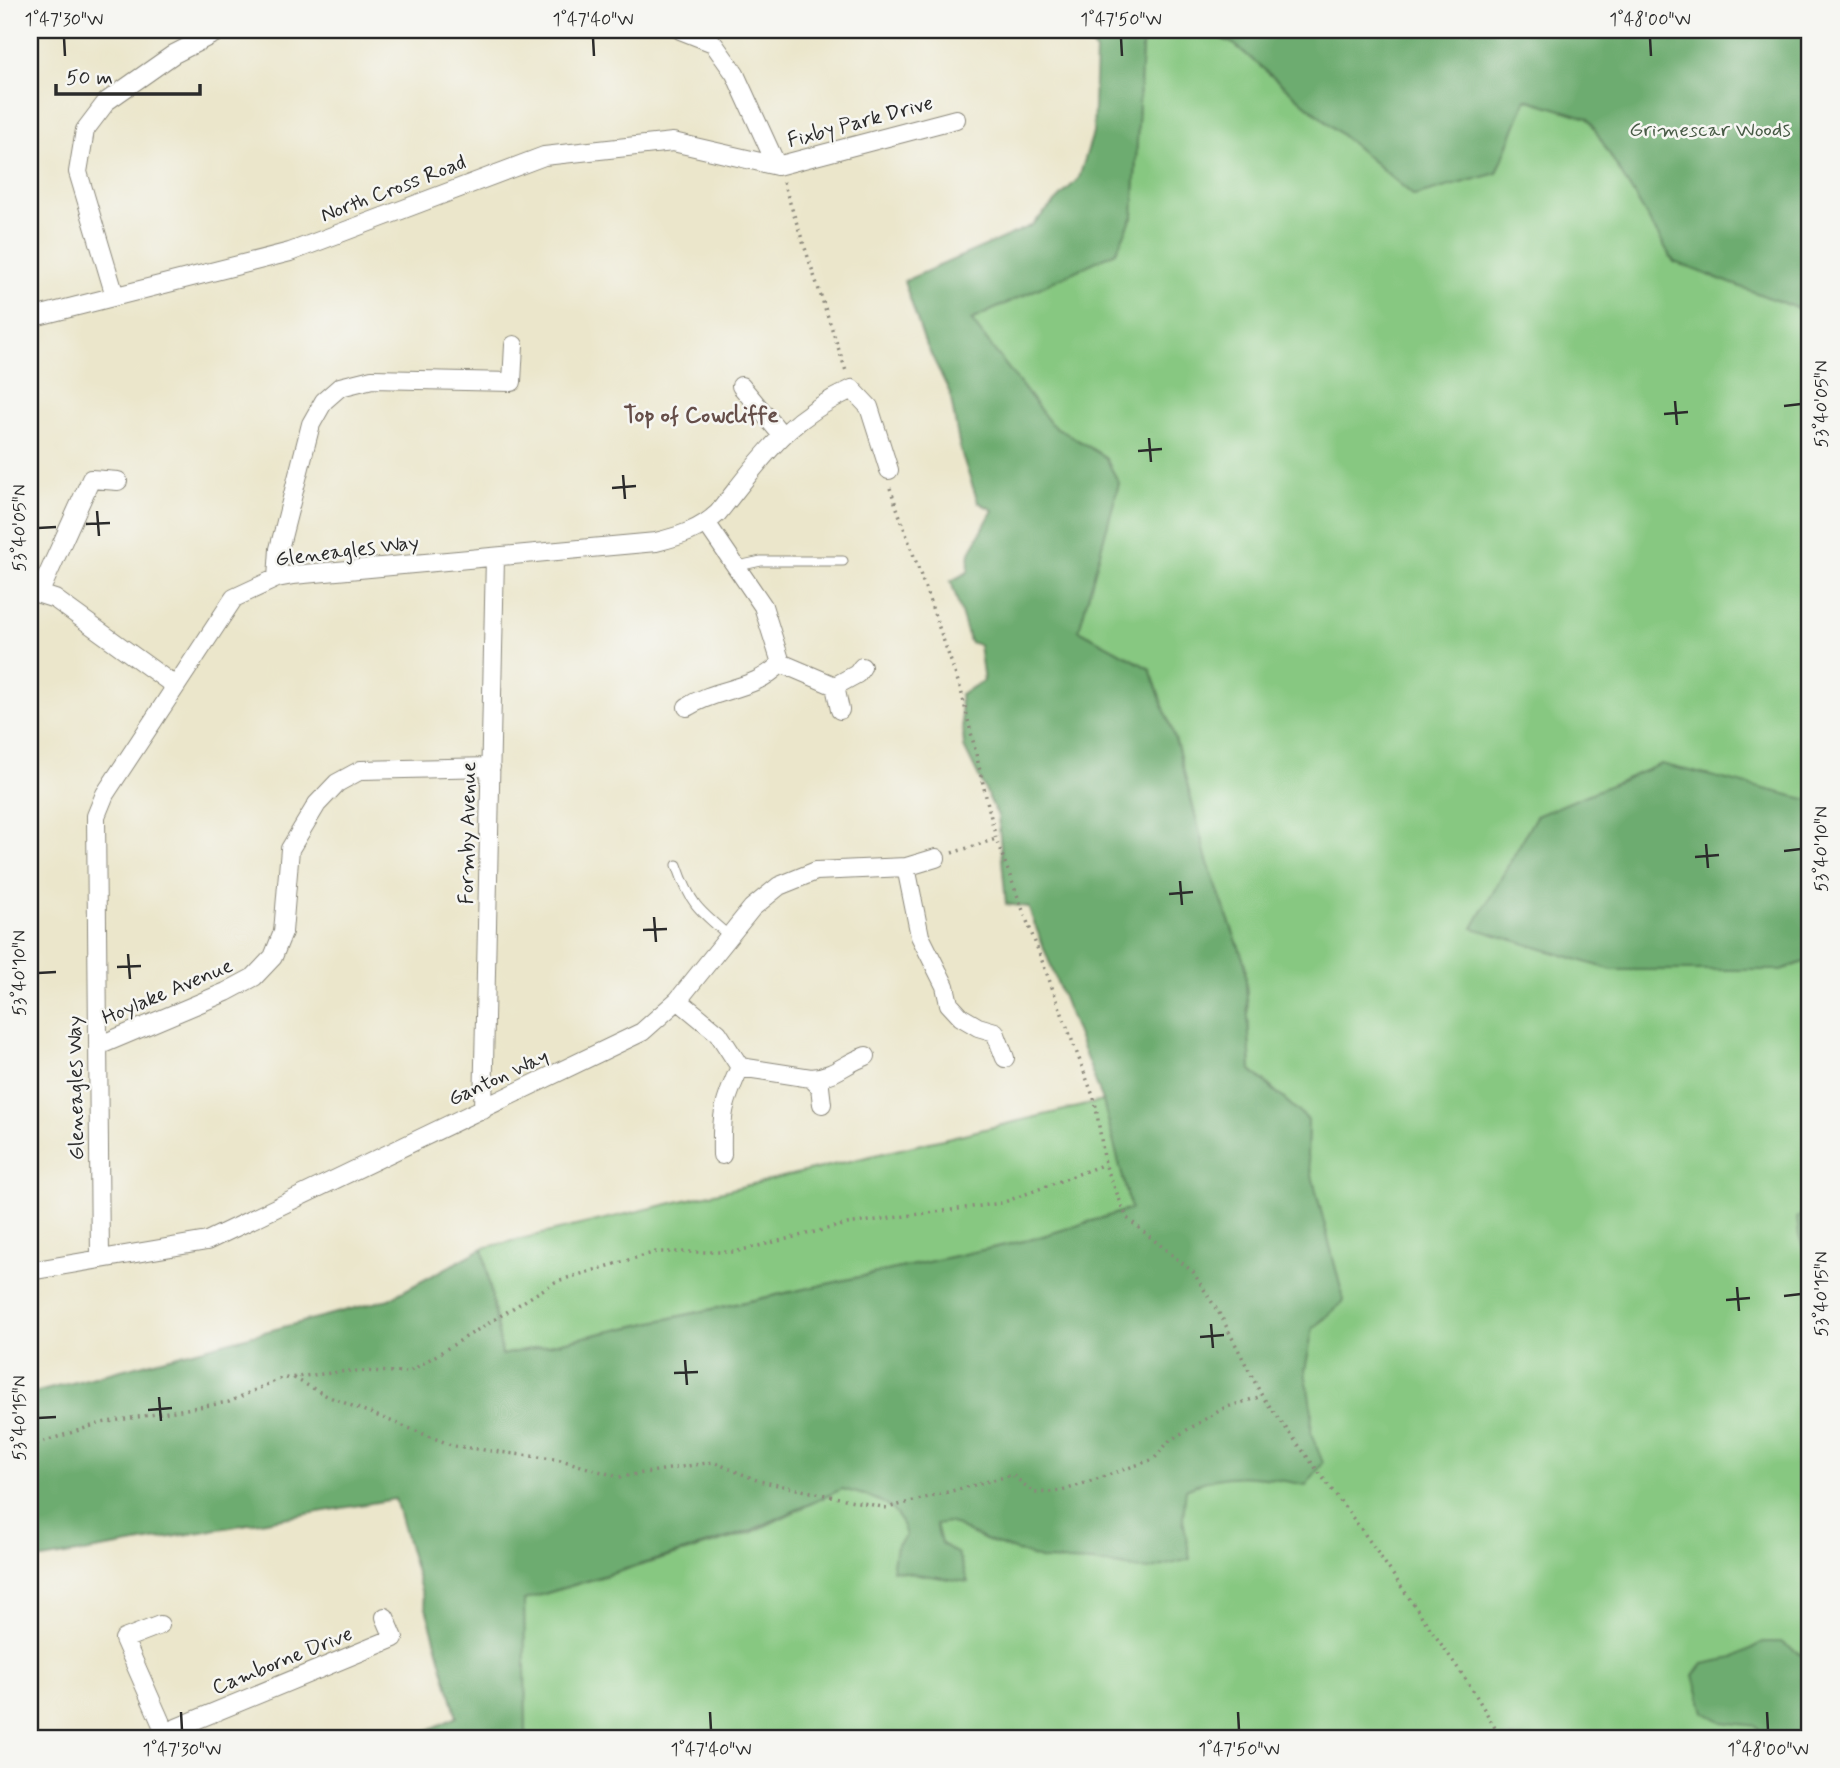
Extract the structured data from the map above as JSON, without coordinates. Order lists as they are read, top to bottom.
{
  "streets": {
    "street": [
      "Fixby Park Drive",
      "North Cross Road",
      "Gleneagles Way",
      "Formby Avenue",
      "Hoylake Avenue",
      "Ganton Way",
      "Camborne Drive"
    ]
  },
  "crossings": [
    ["Fixby Park Drive", "North Cross Road"],
    ["Gleneagles Way", "Formby Avenue"],
    ["Gleneagles Way", "Hoylake Avenue"],
    ["Gleneagles Way", "Ganton Way"],
    ["Formby Avenue", "Hoylake Avenue"],
    ["Formby Avenue", "Ganton Way"]
  ],
  "districts": ["Top of Cowcliffe"],
  "parks": ["Grimescar Woods"],
  "scale_bar": "50 m",
  "coordinates": [
    "1°47'30\"W",
    "1°47'40\"W",
    "1°47'50\"W",
    "1°48'00\"W",
    "53°40'05\"N",
    "53°40'10\"N",
    "53°40'15\"N"
  ]
}
